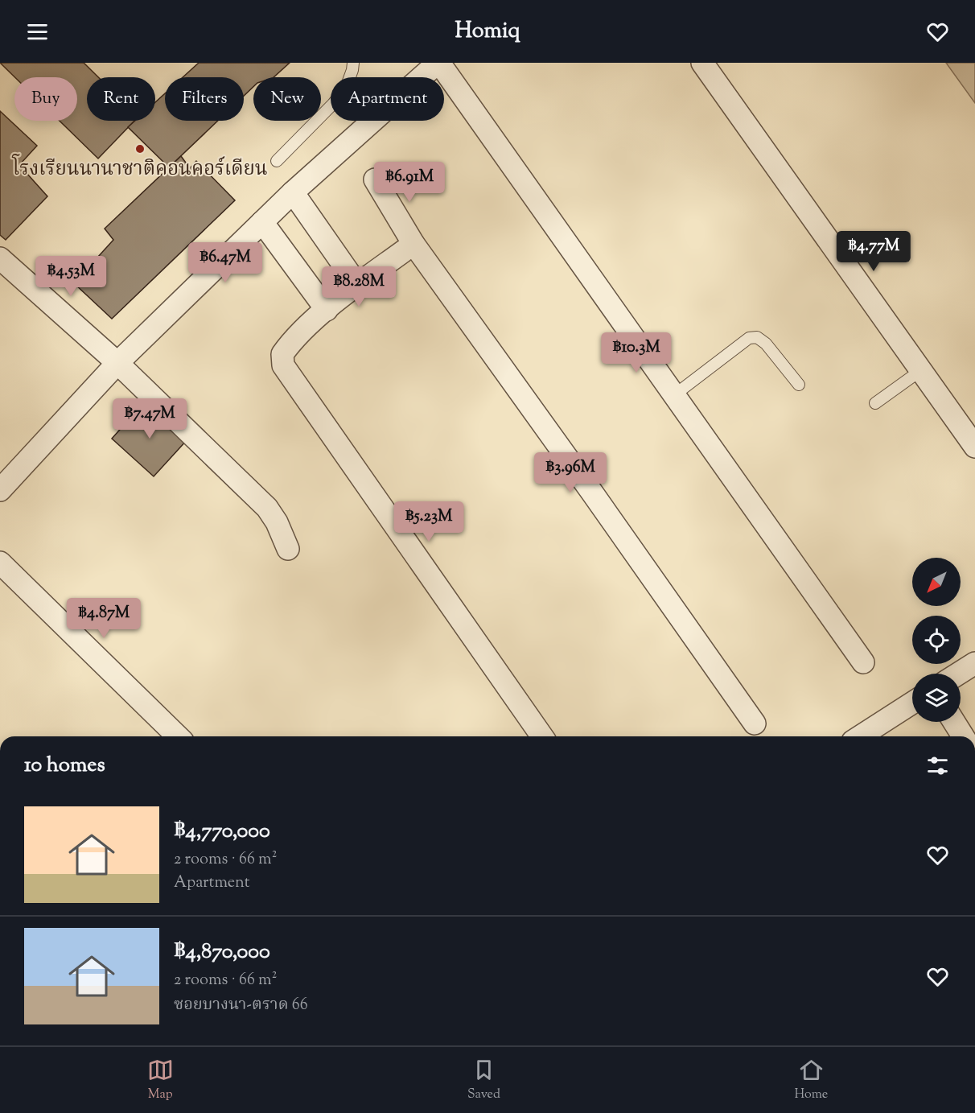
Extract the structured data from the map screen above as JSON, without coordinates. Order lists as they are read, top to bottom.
{
  "places": ["โรงเรียนนานาชาติคอนคอร์เดียน"],
  "north": "bottom left",
  "page": {
    "header": "Homiq",
    "chip": [
      "Buy",
      "Rent",
      "Filters",
      "New",
      "Apartment"
    ],
    "price": [
      "฿6.91M",
      "฿4.77M",
      "฿6.47M",
      "฿4.53M",
      "฿8.28M",
      "฿10.3M",
      "฿7.47M",
      "฿3.96M",
      "฿5.23M",
      "฿4.87M"
    ],
    "heading": "10 homes",
    "list": [
      {
        "name": "฿4,770,000",
        "note": "2 rooms · 66 m² · Apartment"
      },
      {
        "name": "฿4,870,000",
        "note": "2 rooms · 66 m² · ซอยบางนา-ตราด 66"
      }
    ],
    "tabs": ["Map", "Saved", "Home"]
  }
}
